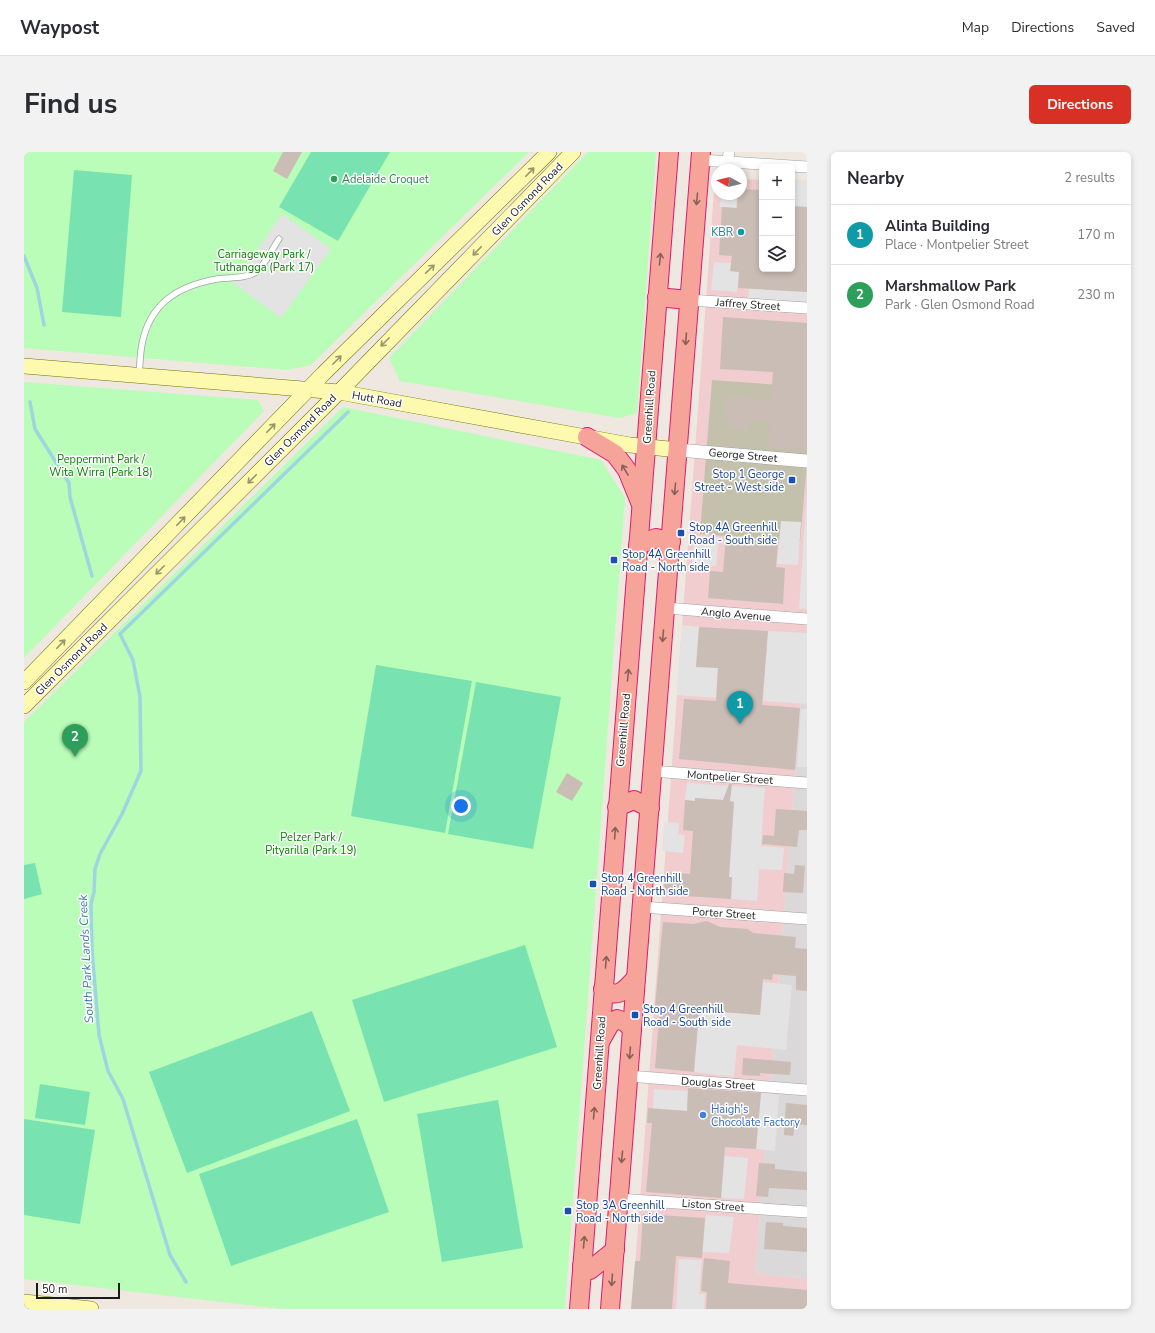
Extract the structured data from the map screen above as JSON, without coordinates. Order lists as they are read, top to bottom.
{
  "streets": {
    "highway": ["Greenhill Road"],
    "main road": ["Glen Osmond Road", "Hutt Road"],
    "street": [
      "Jaffrey Street",
      "George Street",
      "Anglo Avenue",
      "Montpelier Street",
      "Porter Street",
      "Douglas Street",
      "Liston Street"
    ]
  },
  "crossings": [
    ["Glen Osmond Road", "Hutt Road"],
    ["Hutt Road", "Greenhill Road"],
    ["Hutt Road", "George Street"]
  ],
  "water": ["South Park Lands Creek"],
  "parks": ["Carriageway Park / Tuthangga (Park 17)", "Peppermint Park / Wita Wirra (Park 18)", "Pelzer Park / Pityarilla (Park 19)"],
  "places": {
    "other": ["Adelaide Croquet", "KBR", "Haigh's Chocolate Factory"],
    "transit": [
      "Stop 1 George Street - West side",
      "Stop 4A Greenhill Road - South side",
      "Stop 4A Greenhill Road - North side",
      "Stop 4 Greenhill Road - North side",
      "Stop 4 Greenhill Road - South side",
      "Stop 3A Greenhill Road - North side"
    ]
  },
  "scale_bar": "50 m",
  "north": "left",
  "page": {
    "header": "Waypost",
    "nav": ["Map", "Directions", "Saved"],
    "title": "Find us",
    "buttons": "Directions",
    "heading": ["Nearby", "2 results"],
    "map_buttons": ["+", "−"],
    "list": [
      {
        "mark": "1",
        "name": "Alinta Building",
        "note": "Place · Montpelier Street",
        "value": "170 m"
      },
      {
        "mark": "2",
        "name": "Marshmallow Park",
        "note": "Park · Glen Osmond Road",
        "value": "230 m"
      }
    ],
    "pins": ["1", "2"],
    "scale": "50 m"
  }
}
